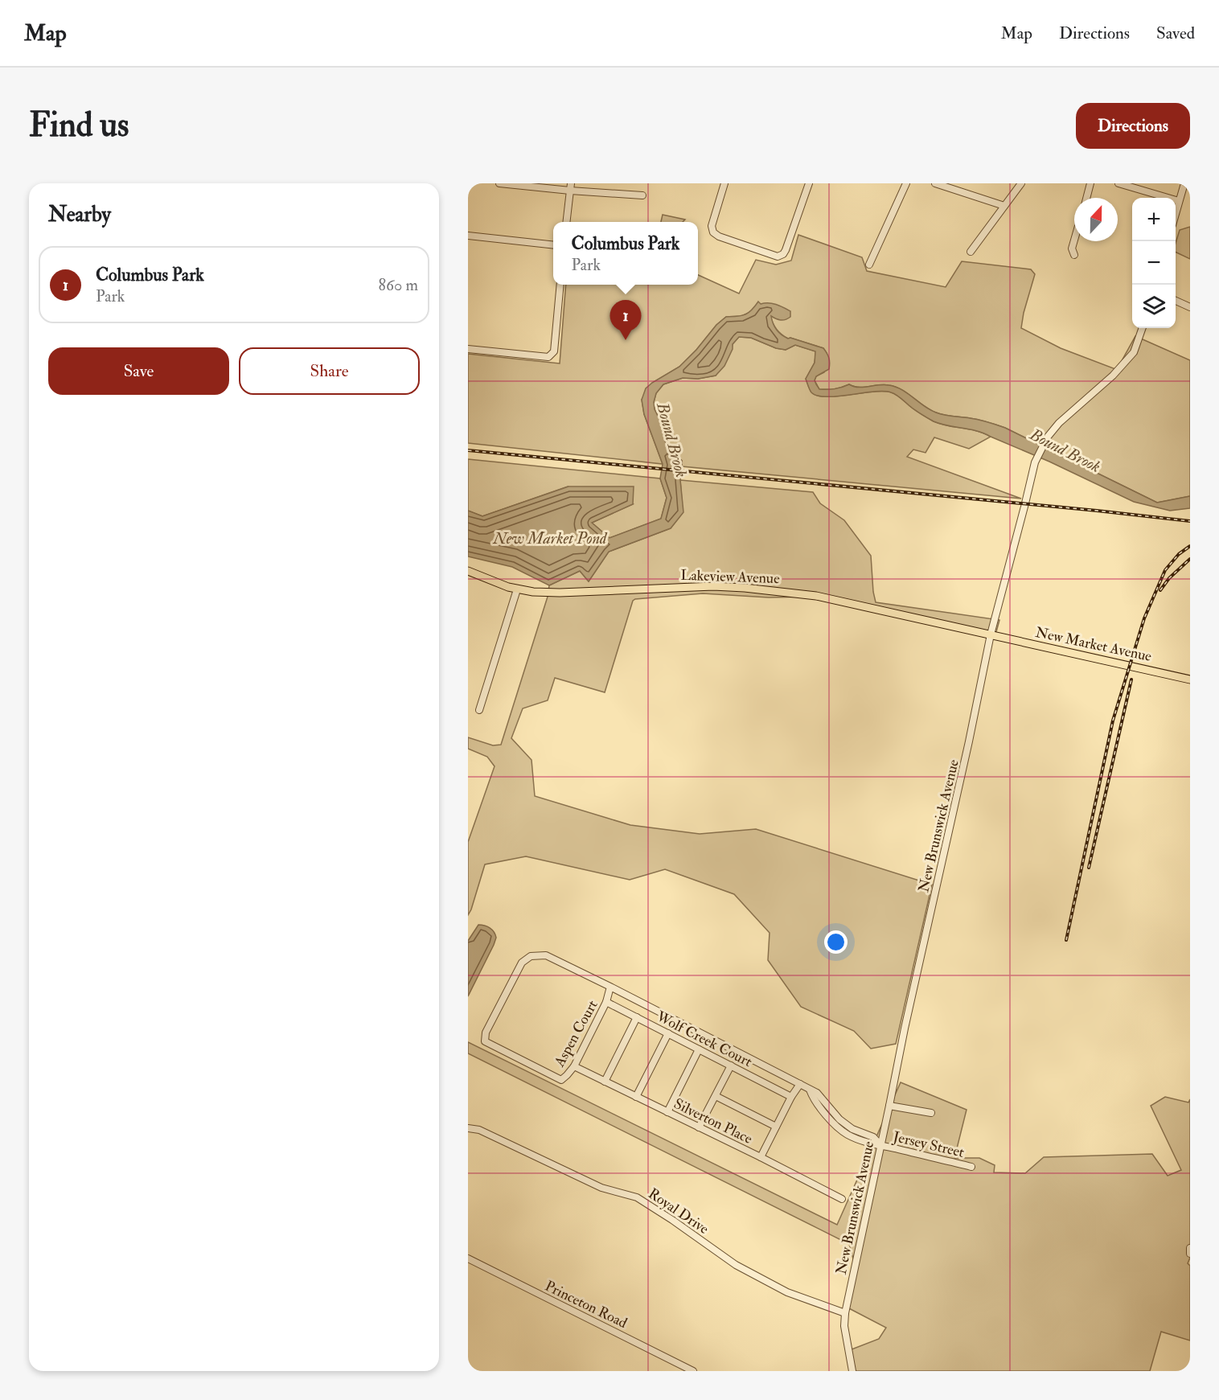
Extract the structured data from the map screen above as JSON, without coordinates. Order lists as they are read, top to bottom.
{
  "streets": {
    "main road": ["Lakeview Avenue", "New Market Avenue"],
    "street": [
      "New Brunswick Avenue",
      "Aspen Court",
      "Wolf Creek Court",
      "Silverton Place",
      "Jersey Street",
      "Royal Drive",
      "Princeton Road"
    ]
  },
  "crossings": [
    ["Lakeview Avenue", "New Market Avenue"],
    ["Lakeview Avenue", "New Brunswick Avenue"],
    ["New Market Avenue", "New Brunswick Avenue"],
    ["New Brunswick Avenue", "Aspen Court"],
    ["New Brunswick Avenue", "Jersey Street"],
    ["New Brunswick Avenue", "Royal Drive"],
    ["Aspen Court", "Wolf Creek Court"],
    ["Aspen Court", "Silverton Place"],
    ["Aspen Court", "Jersey Street"]
  ],
  "water": ["Bound Brook", "New Market Pond"],
  "north": "top",
  "page": {
    "header": "Map",
    "nav": ["Map", "Directions", "Saved"],
    "buttons": [
      "Directions",
      ["Save", "Share"]
    ],
    "title": "Find us",
    "heading": "Nearby",
    "map_buttons": ["+", "−"],
    "popup": ["Columbus Park", "Park"],
    "list": [
      {
        "mark": "1",
        "name": "Columbus Park",
        "note": "Park",
        "value": "860 m"
      }
    ],
    "pins": "1"
  }
}
